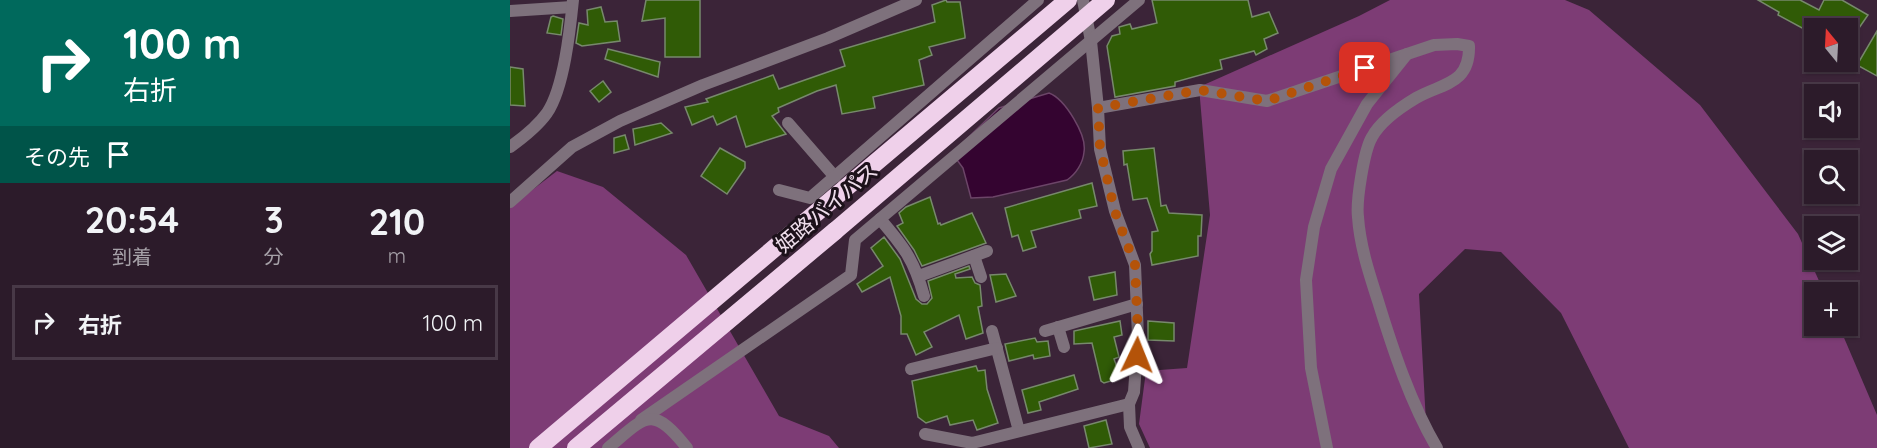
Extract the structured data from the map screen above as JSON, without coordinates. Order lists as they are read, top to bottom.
{
  "streets": {
    "highway": ["姫路バイパス"]
  },
  "north": "top",
  "page": {
    "turn": ["100 m", "右折"],
    "map_buttons": "+",
    "then": "その先",
    "eta": [
      "20:54",
      "到着",
      "3",
      "分",
      "210",
      "m"
    ],
    "list": [
      {
        "name": "右折",
        "value": "100 m"
      }
    ]
  }
}
